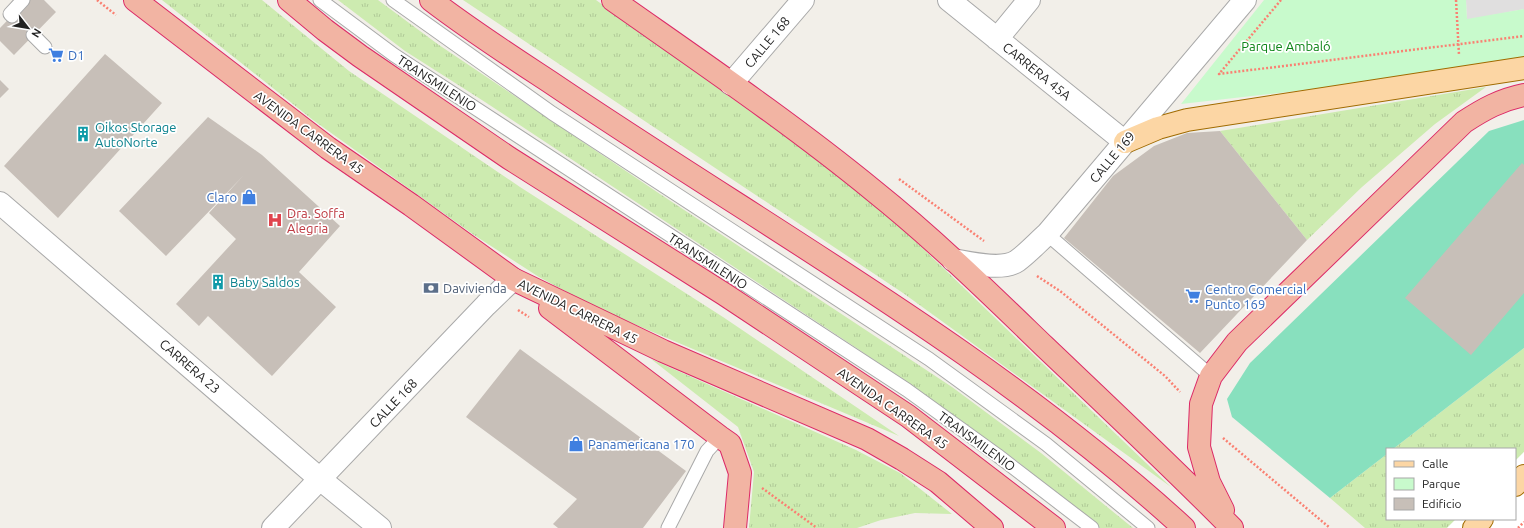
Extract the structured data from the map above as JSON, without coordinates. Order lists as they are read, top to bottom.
{
  "streets": {
    "highway": ["AVENIDA CARRERA 45"],
    "street": [
      "CALLE 168",
      "CARRERA 45A",
      "CALLE 169",
      "CARRERA 23"
    ],
    "lane": ["TRANSMILENIO"]
  },
  "crossings": [
    ["CALLE 168", "AVENIDA CARRERA 45"],
    ["CALLE 168", "CARRERA 23"],
    ["CARRERA 45A", "CALLE 169"]
  ],
  "parks": ["Parque Ambaló"],
  "places": {
    "supermarket": ["D1", "Centro Comercial Punto 169"],
    "building": ["Oikos Storage AutoNorte", "Baby Saldos"],
    "shop": ["Claro", "Panamericana 170"],
    "hospital": ["Dra. Soffa Alegria"],
    "bank": ["Davivienda"]
  },
  "legend": ["Calle", "Parque", "Edificio"],
  "north": "bottom right"
}
